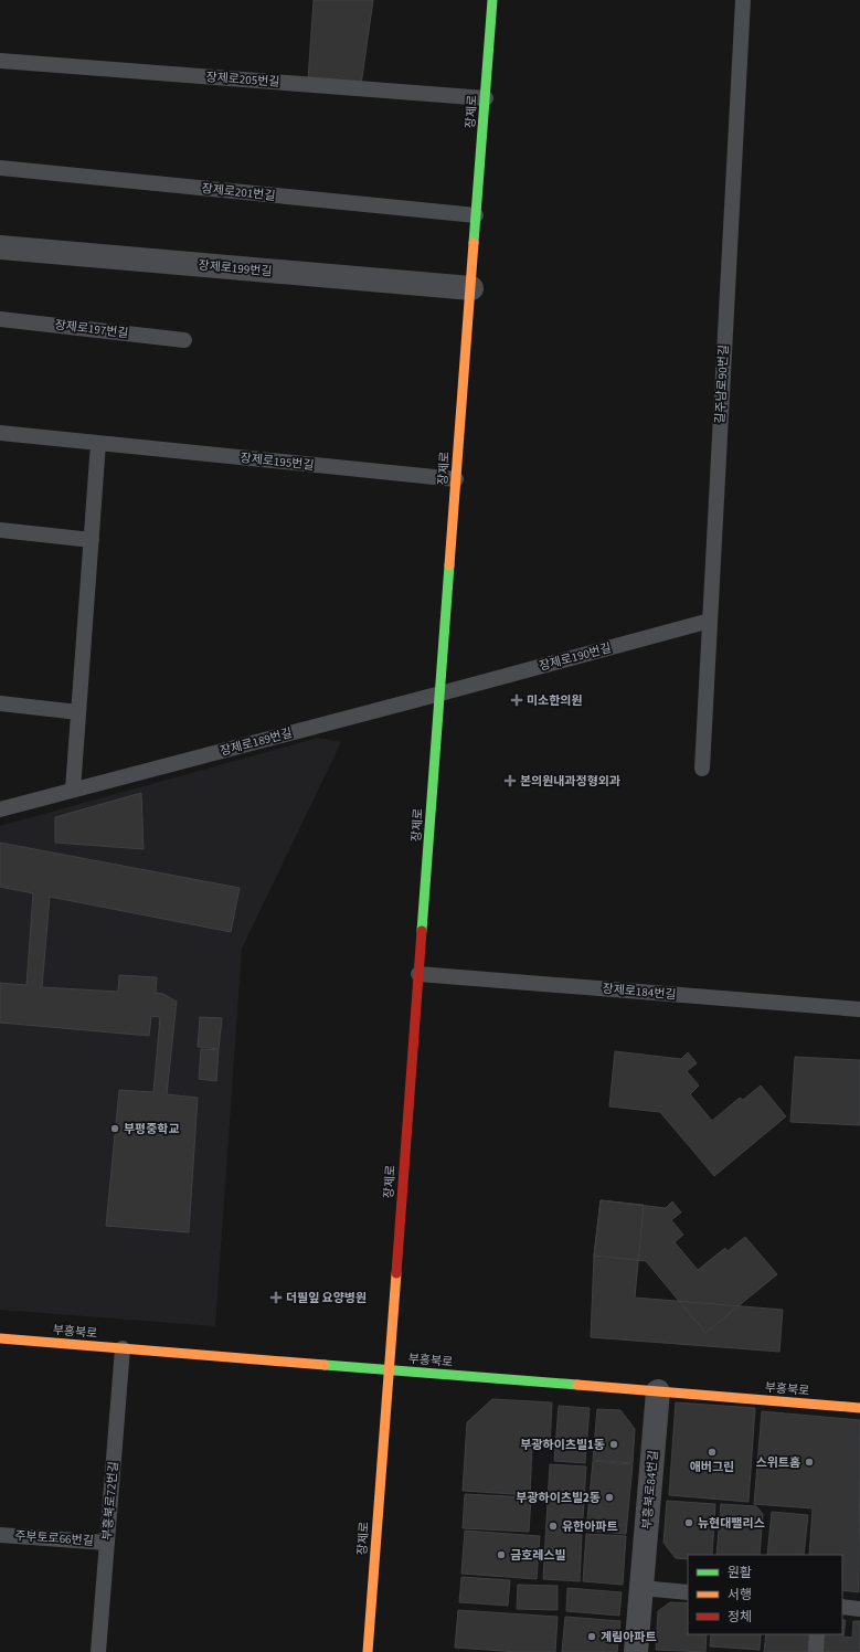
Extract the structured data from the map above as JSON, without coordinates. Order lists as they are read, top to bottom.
{
  "streets": {
    "main road": ["장제로", "부흥북로"],
    "street": ["장제로199번길", "부흥북로84번길"],
    "lane": [
      "장제로205번길",
      "장제로201번길",
      "장제로197번길",
      "길주남로90번길",
      "장제로195번길",
      "장제로190번길",
      "장제로189번길",
      "장제로184번길",
      "부흥북로72번길",
      "주부토로66번길"
    ]
  },
  "crossings": [
    ["장제로205번길", "장제로"],
    ["장제로", "장제로201번길"],
    ["장제로", "장제로199번길"],
    ["장제로", "장제로195번길"],
    ["장제로", "장제로190번길"],
    ["장제로", "장제로189번길"],
    ["장제로", "장제로184번길"],
    ["장제로", "부흥북로"],
    ["길주남로90번길", "장제로190번길"],
    ["장제로190번길", "장제로189번길"],
    ["부흥북로", "부흥북로84번길"],
    ["부흥북로", "부흥북로72번길"],
    ["부흥북로72번길", "주부토로66번길"]
  ],
  "places": {
    "health": ["미소한의원", "본의원내과정형외과", "더필잎 요양병원"],
    "other": [
      "부평중학교",
      "부광하이츠빌1동",
      "애버그린",
      "스위트홈",
      "부광하이츠빌2동",
      "뉴현대팰리스",
      "유한아파트",
      "금호레스빌",
      "계림아파트"
    ]
  },
  "legend": ["원활", "서행", "정체"]
}
